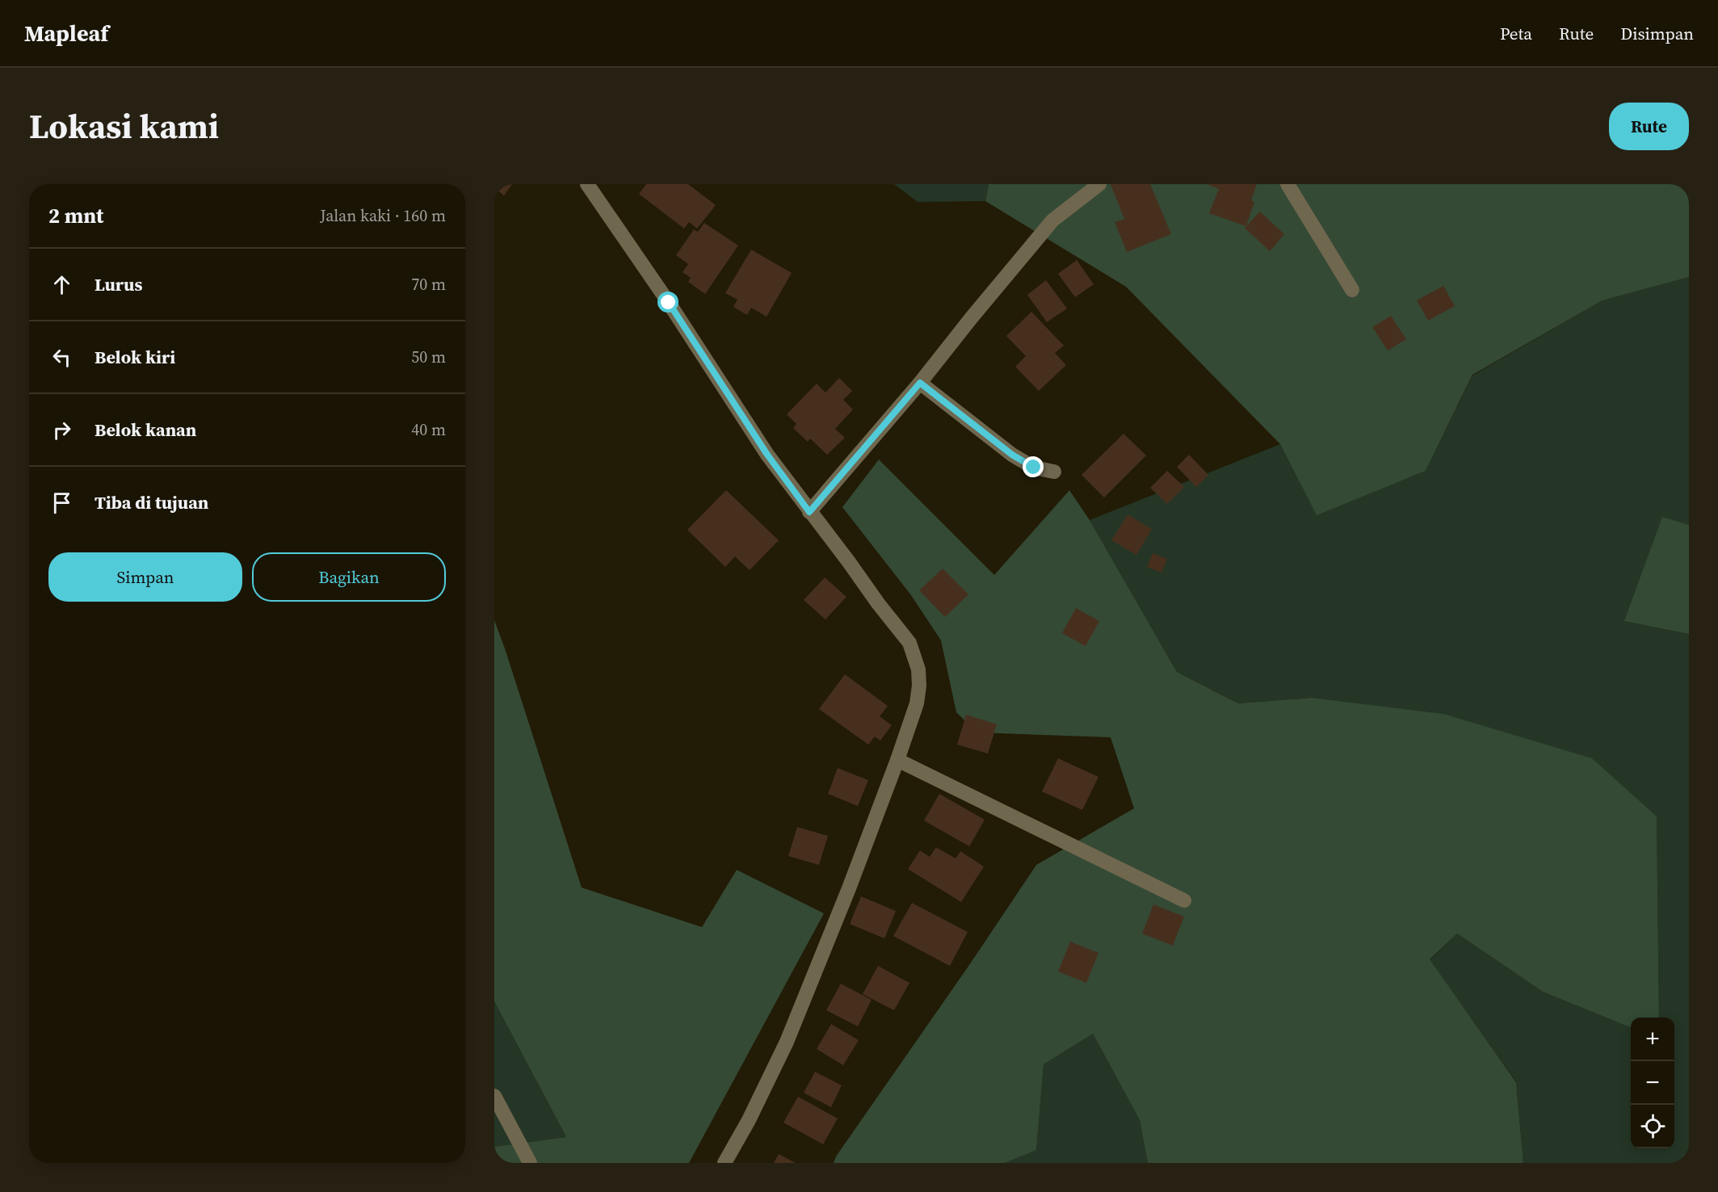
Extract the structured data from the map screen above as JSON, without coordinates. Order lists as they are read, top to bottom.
{
  "page": {
    "header": "Mapleaf",
    "nav": ["Peta", "Rute", "Disimpan"],
    "title": "Lokasi kami",
    "buttons": [
      "Rute",
      ["Simpan", "Bagikan"]
    ],
    "heading": ["2 mnt", "Jalan kaki · 160 m"],
    "list": [
      ["Lurus", "70 m"],
      ["Belok kiri", "50 m"],
      ["Belok kanan", "40 m"],
      "Tiba di tujuan"
    ],
    "map_buttons": ["+", "−"]
  }
}
